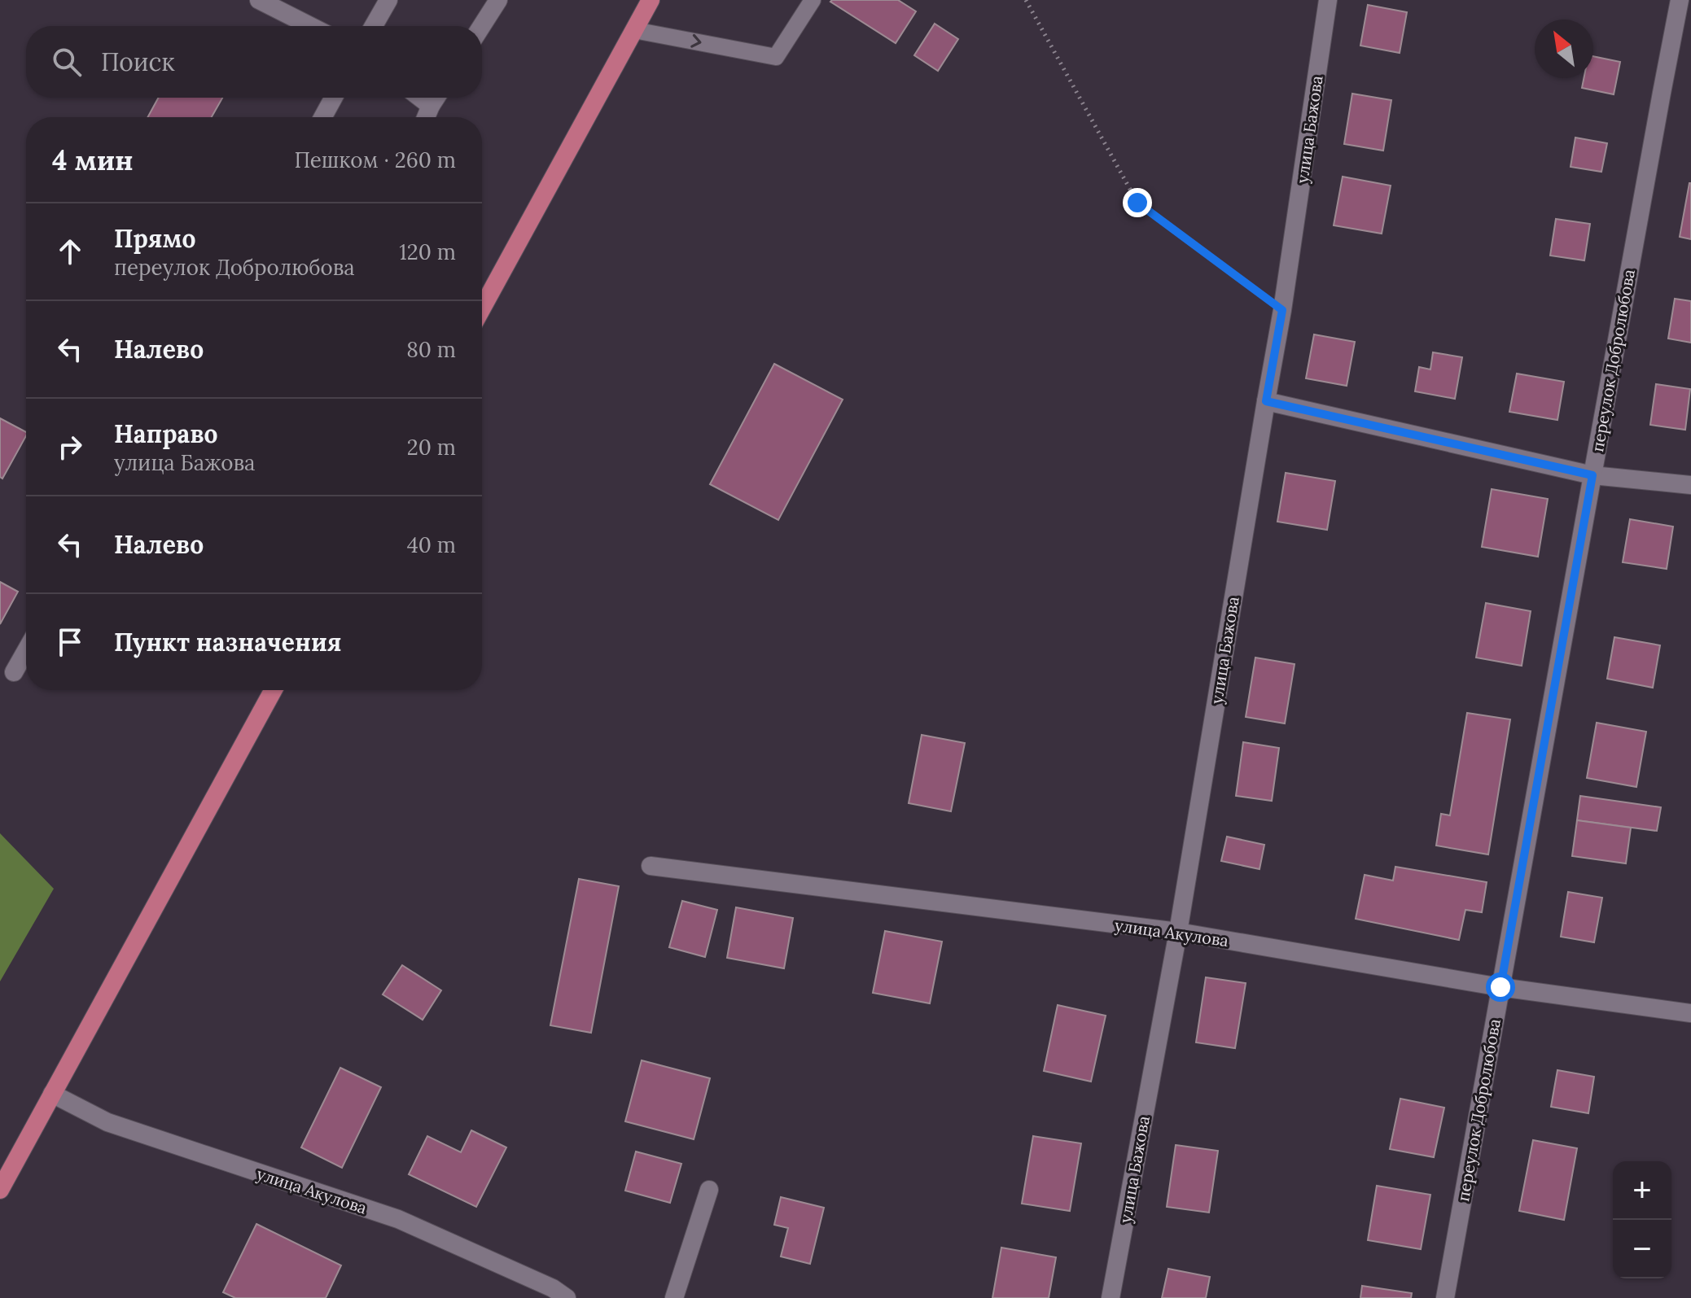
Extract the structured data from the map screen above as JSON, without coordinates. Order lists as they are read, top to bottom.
{
  "streets": {
    "street": ["улица Бажова", "переулок Добролюбова", "улица Акулова"]
  },
  "crossings": [
    ["улица Бажова", "улица Акулова"],
    ["переулок Добролюбова", "улица Акулова"]
  ],
  "north": "top left",
  "page": {
    "search": "Поиск",
    "heading": ["4 мин", "Пешком · 260 m"],
    "list": [
      ["Прямо", "переулок Добролюбова", "120 m"],
      ["Налево", "80 m"],
      ["Направо", "улица Бажова", "20 m"],
      ["Налево", "40 m"],
      "Пункт назначения"
    ],
    "map_buttons": ["+", "−"]
  }
}
